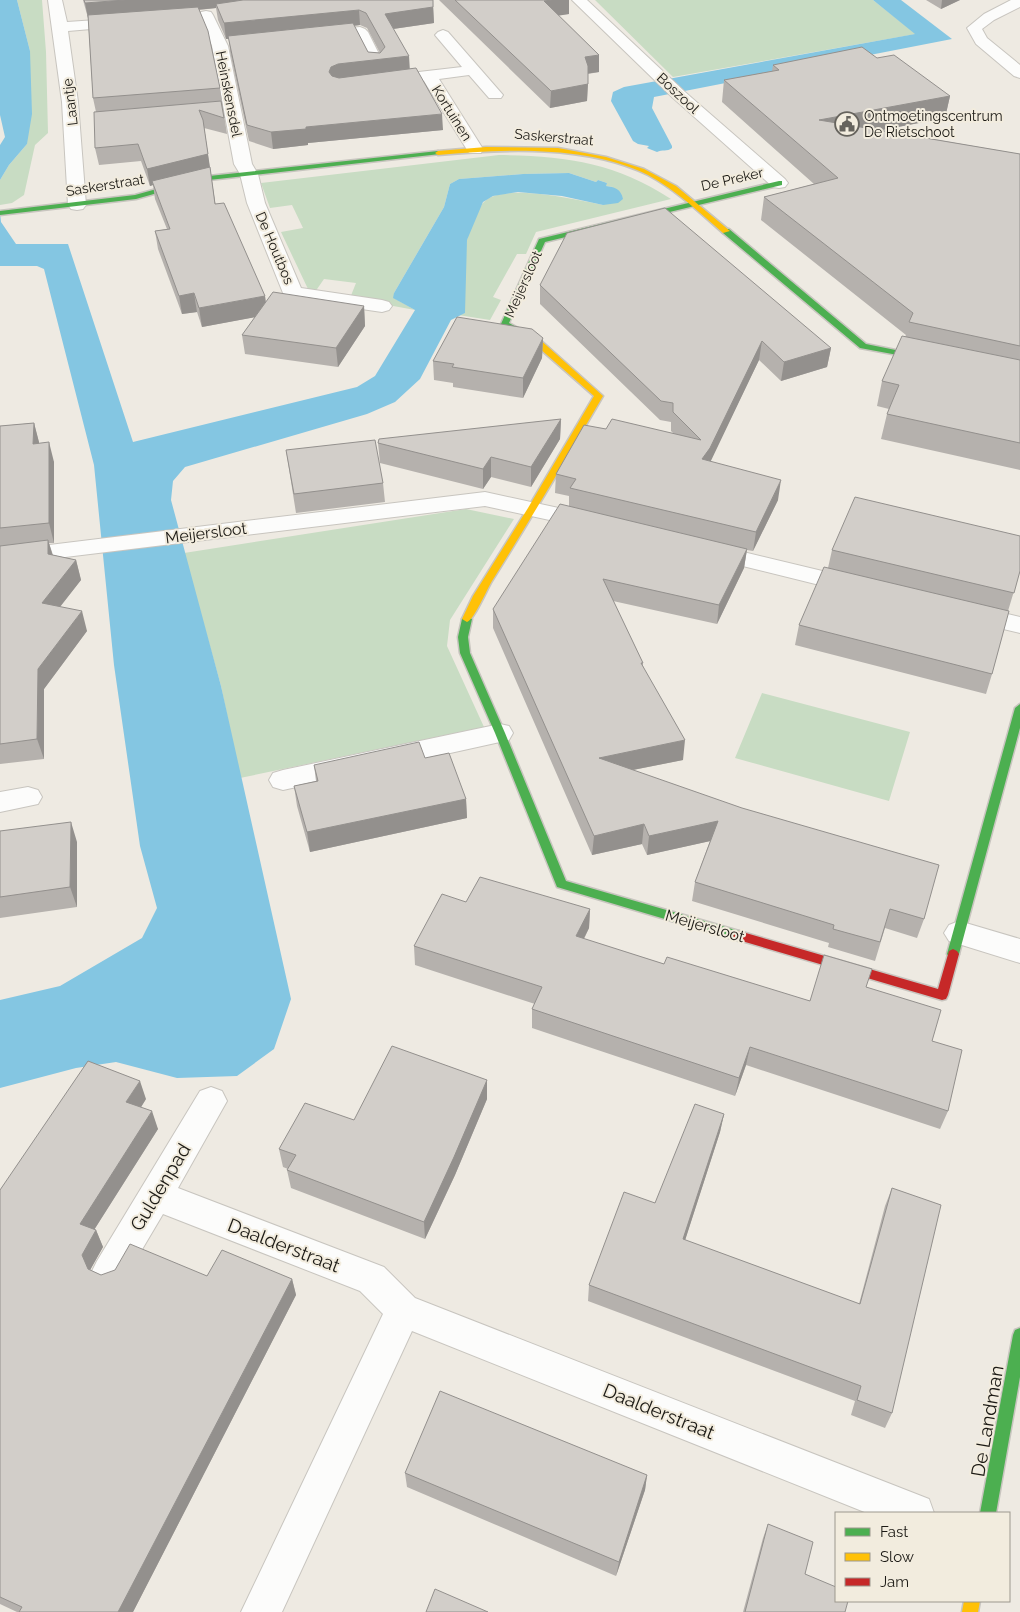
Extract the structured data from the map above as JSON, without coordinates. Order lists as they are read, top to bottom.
{
  "streets": {
    "street": [
      "Boszool",
      "Heinskensdel",
      "Laantje",
      "Kortuinen",
      "Saskerstraat",
      "De Preker",
      "De Houtbos",
      "Meijersloot",
      "Guldenpad",
      "Daalderstraat",
      "De Landman"
    ]
  },
  "crossings": [
    ["Boszool", "De Preker"],
    ["Heinskensdel", "Saskerstraat"],
    ["Heinskensdel", "De Houtbos"],
    ["Laantje", "Saskerstraat"],
    ["Kortuinen", "Saskerstraat"],
    ["Saskerstraat", "De Preker"],
    ["Saskerstraat", "De Houtbos"],
    ["Saskerstraat", "Meijersloot"],
    ["De Preker", "Meijersloot"],
    ["Guldenpad", "Daalderstraat"]
  ],
  "places": {
    "public building": ["Ontmoetingscentrum De Rietschoot"]
  },
  "legend": ["Fast", "Slow", "Jam"]
}
